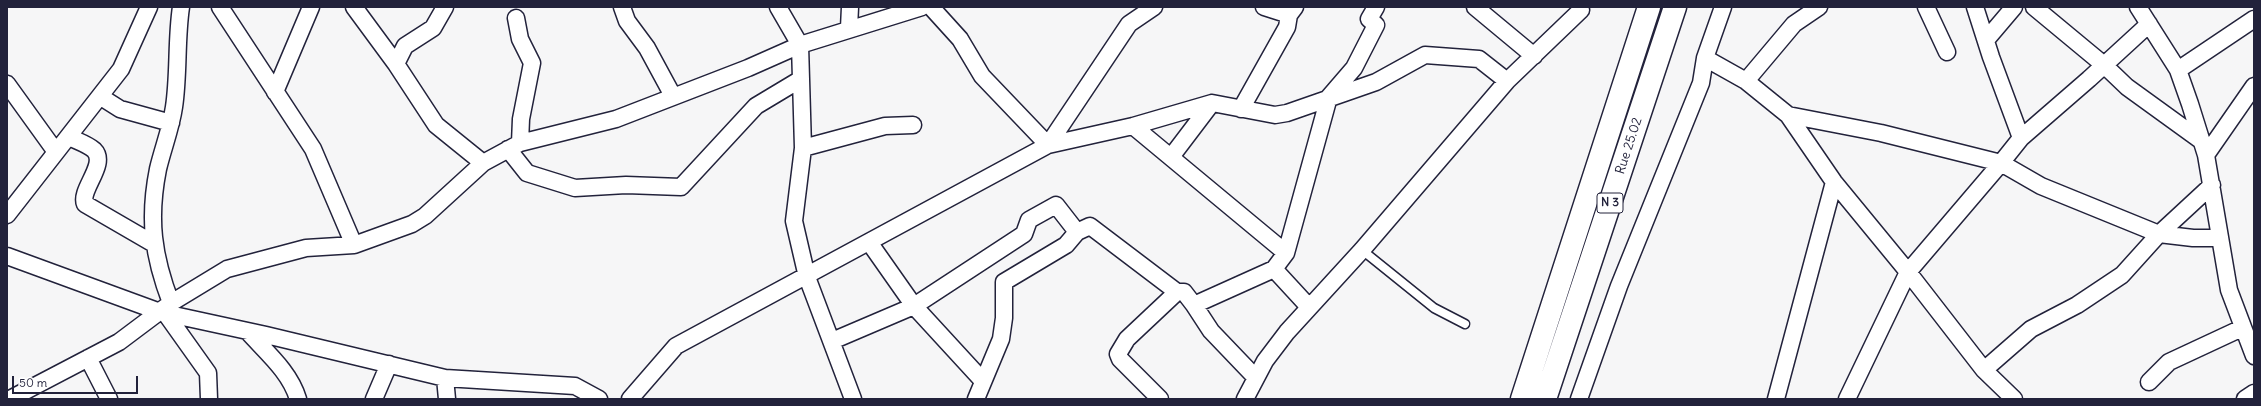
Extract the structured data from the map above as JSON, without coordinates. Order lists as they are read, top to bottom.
{
  "streets": {
    "main road": ["Rue 25.02", "N 3"]
  },
  "scale_bar": "50 m"
}
